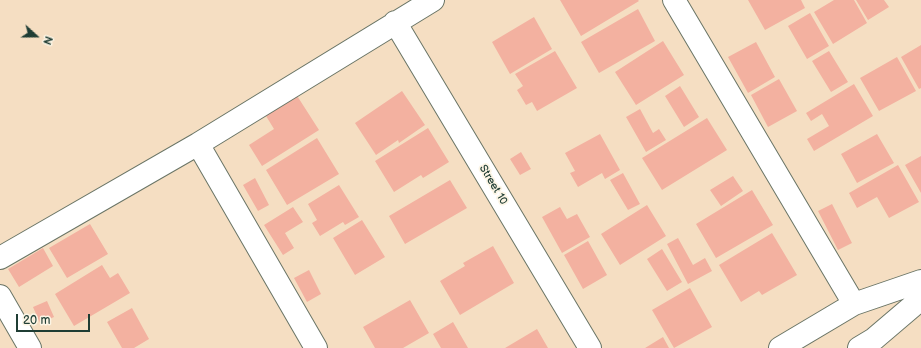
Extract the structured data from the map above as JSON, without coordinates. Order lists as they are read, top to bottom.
{
  "streets": {
    "street": ["Street 10"]
  },
  "scale_bar": "20 m",
  "north": "right"
}
